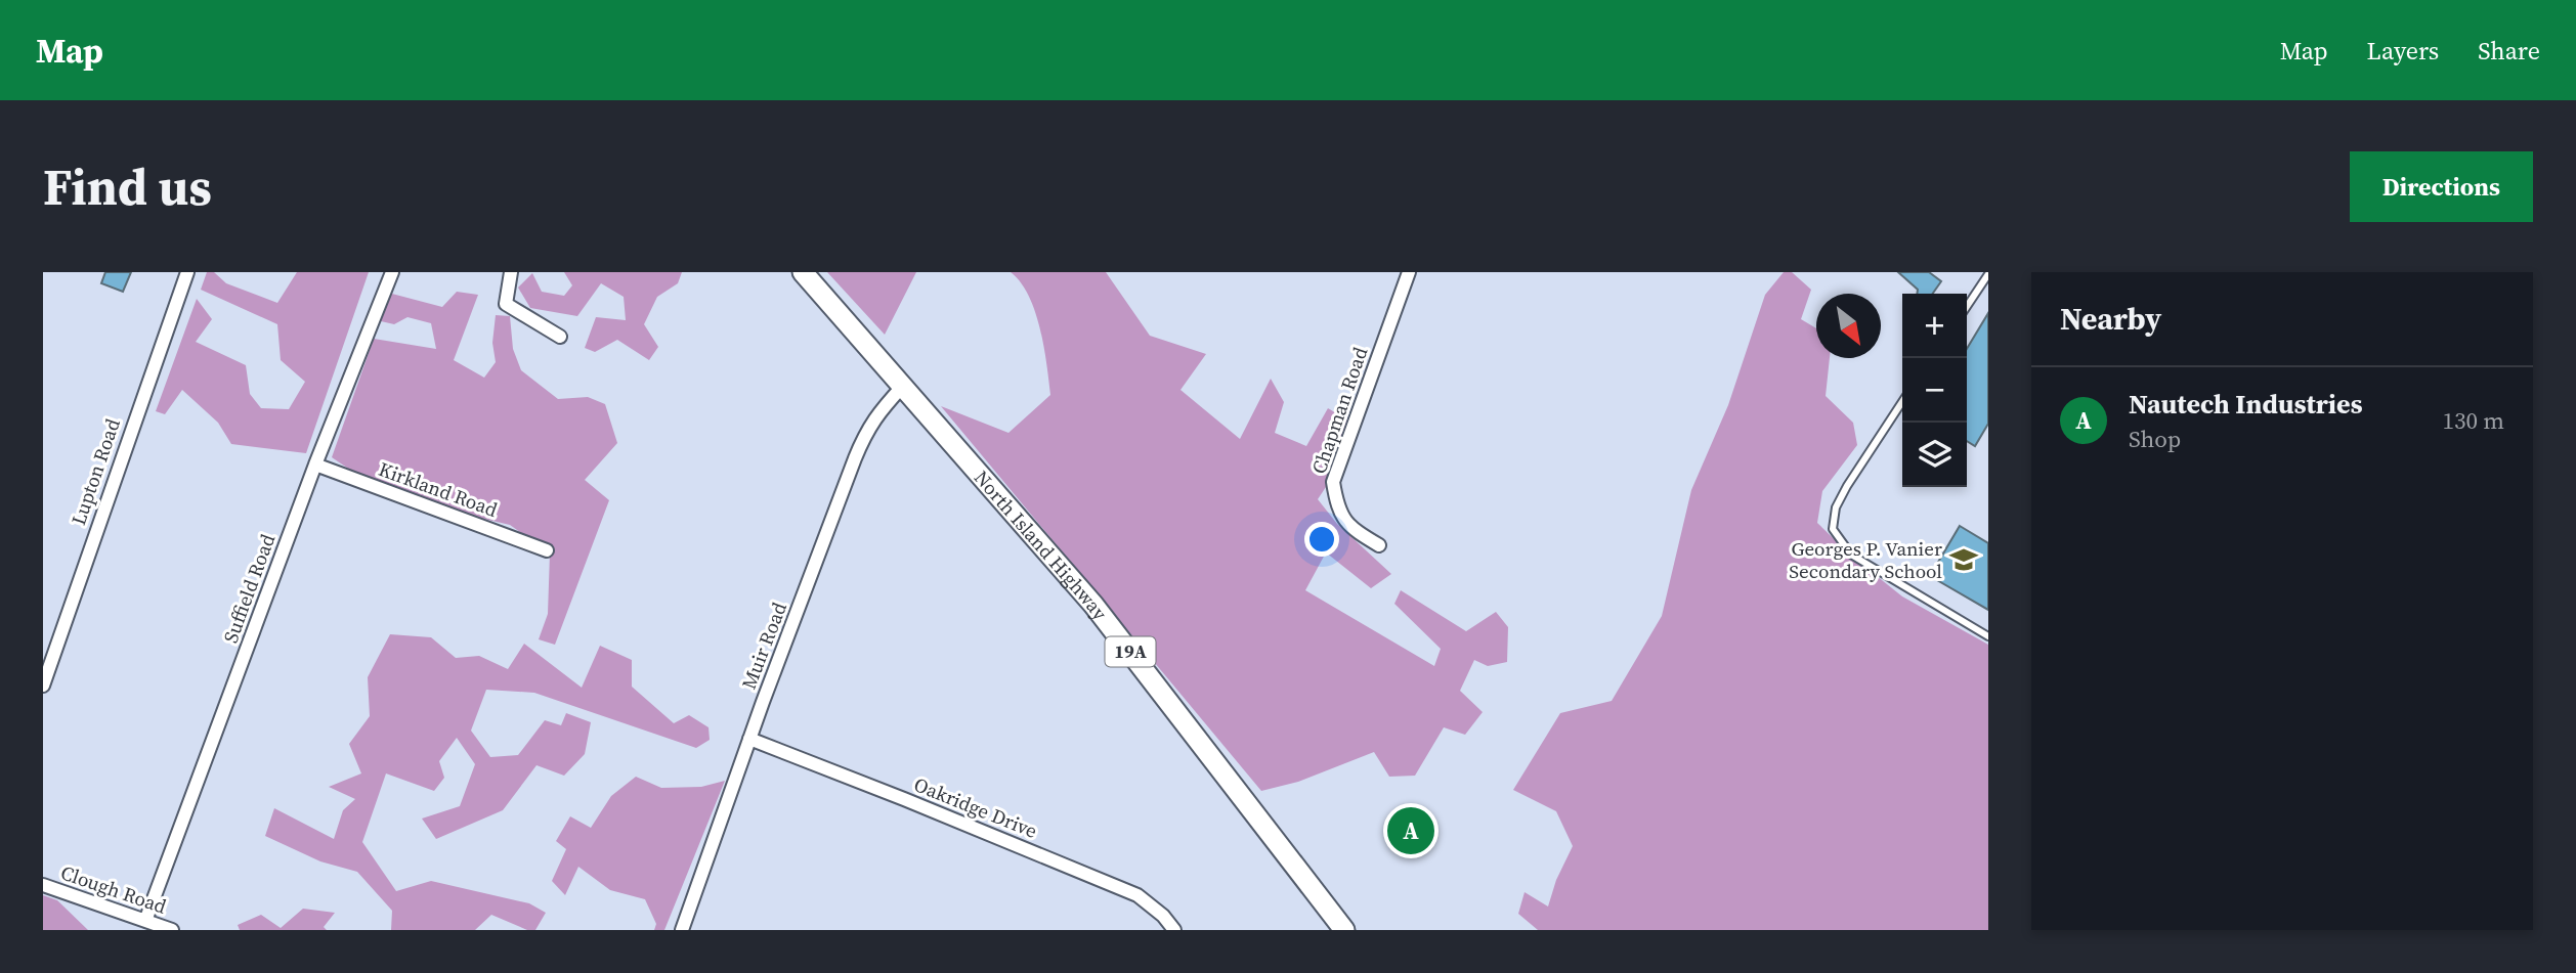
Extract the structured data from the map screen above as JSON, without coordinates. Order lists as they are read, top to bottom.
{
  "streets": {
    "main road": ["North Island Highway", "19A"],
    "street": [
      "Chapman Road",
      "Lupton Road",
      "Kirkland Road",
      "Suffield Road",
      "Muir Road",
      "Oakridge Drive",
      "Clough Road"
    ]
  },
  "crossings": [
    ["Kirkland Road", "Suffield Road"],
    ["North Island Highway", "Muir Road"],
    ["Suffield Road", "Clough Road"],
    ["Muir Road", "Oakridge Drive"]
  ],
  "places": {
    "school or university": ["Georges P. Vanier Secondary School"]
  },
  "north": "bottom right",
  "page": {
    "header": "Map",
    "nav": ["Map", "Layers", "Share"],
    "buttons": "Directions",
    "title": "Find us",
    "heading": "Nearby",
    "map_buttons": ["+", "−"],
    "list": [
      {
        "mark": "A",
        "name": "Nautech Industries",
        "note": "Shop",
        "value": "130 m"
      }
    ],
    "pins": "A"
  }
}
